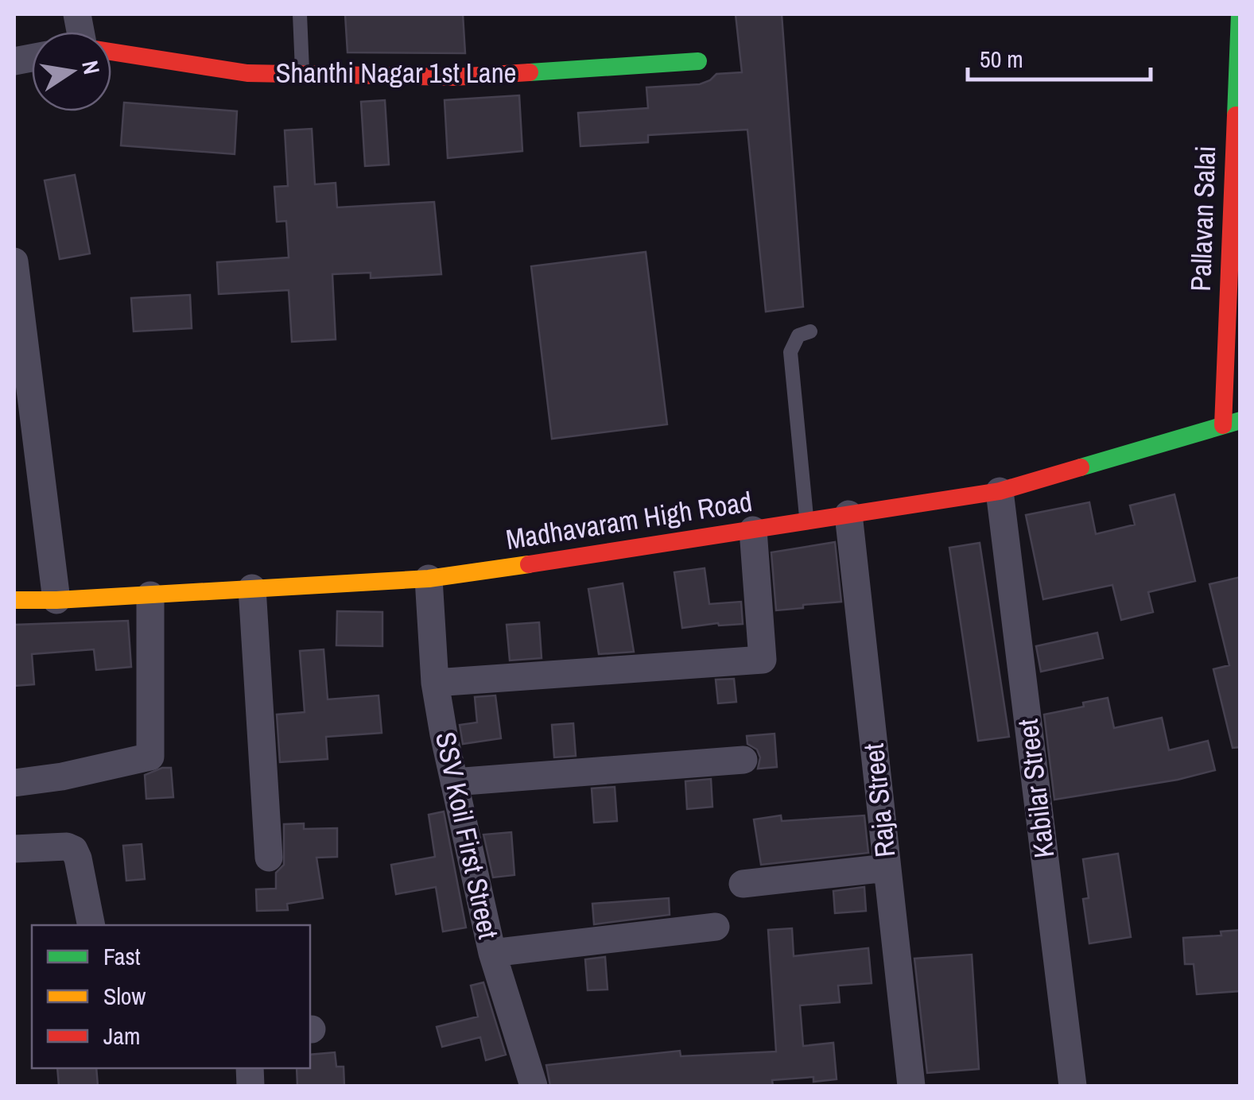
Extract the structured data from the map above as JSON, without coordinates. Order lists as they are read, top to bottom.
{
  "streets": {
    "main road": ["Shanthi Nagar 1st Lane", "Pallavan Salai", "Madhavaram High Road"],
    "street": ["Kabilar Street", "Raja Street", "SSV Koil First Street"]
  },
  "crossings": [
    ["Pallavan Salai", "Madhavaram High Road"],
    ["Madhavaram High Road", "Kabilar Street"],
    ["Madhavaram High Road", "Raja Street"],
    ["Madhavaram High Road", "SSV Koil First Street"]
  ],
  "legend": ["Fast", "Slow", "Jam"],
  "scale_bar": "50 m",
  "north": "right"
}
